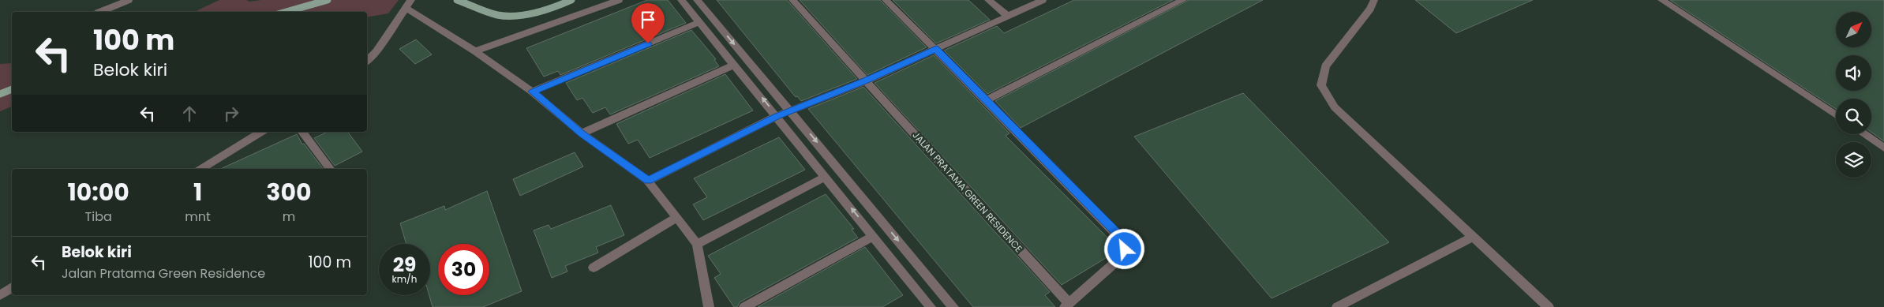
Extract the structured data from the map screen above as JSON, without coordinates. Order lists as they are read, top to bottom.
{
  "streets": {
    "street": ["JALAN PRATAMA GREEN RESIDENCE"]
  },
  "north": "top right",
  "page": {
    "turn": ["100 m", "Belok kiri"],
    "eta": [
      "10:00",
      "Tiba",
      "1",
      "mnt",
      "300",
      "m"
    ],
    "list": [
      {
        "name": "Belok kiri",
        "note": "Jalan Pratama Green Residence",
        "value": "100 m"
      }
    ],
    "speed": "29 km/h",
    "limit": "30"
  }
}
